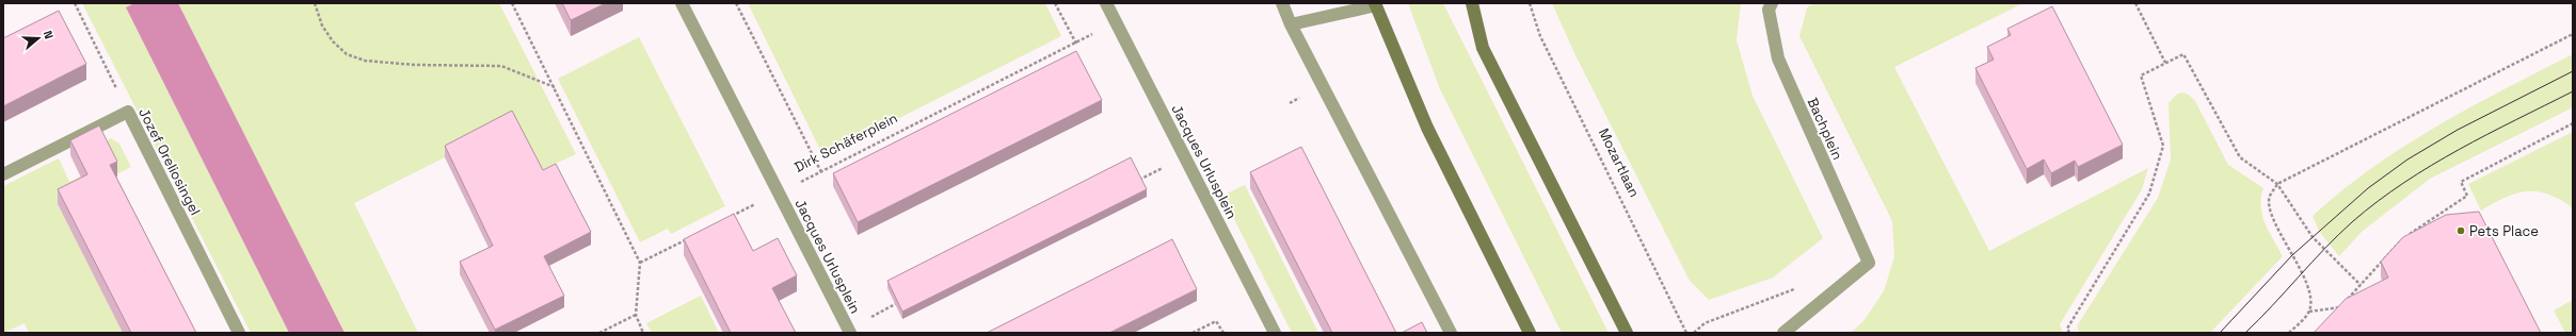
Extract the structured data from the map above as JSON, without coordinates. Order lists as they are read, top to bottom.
{
  "streets": {
    "street": ["Bachplein", "Jozef Oreliosingel", "Jacques Urlusplein"],
    "path": ["Dirk Schäferplein", "Mozartlaan"]
  },
  "crossings": [
    ["Dirk Schäferplein", "Jacques Urlusplein"]
  ],
  "places": ["Pets Place"],
  "north": "right"
}
